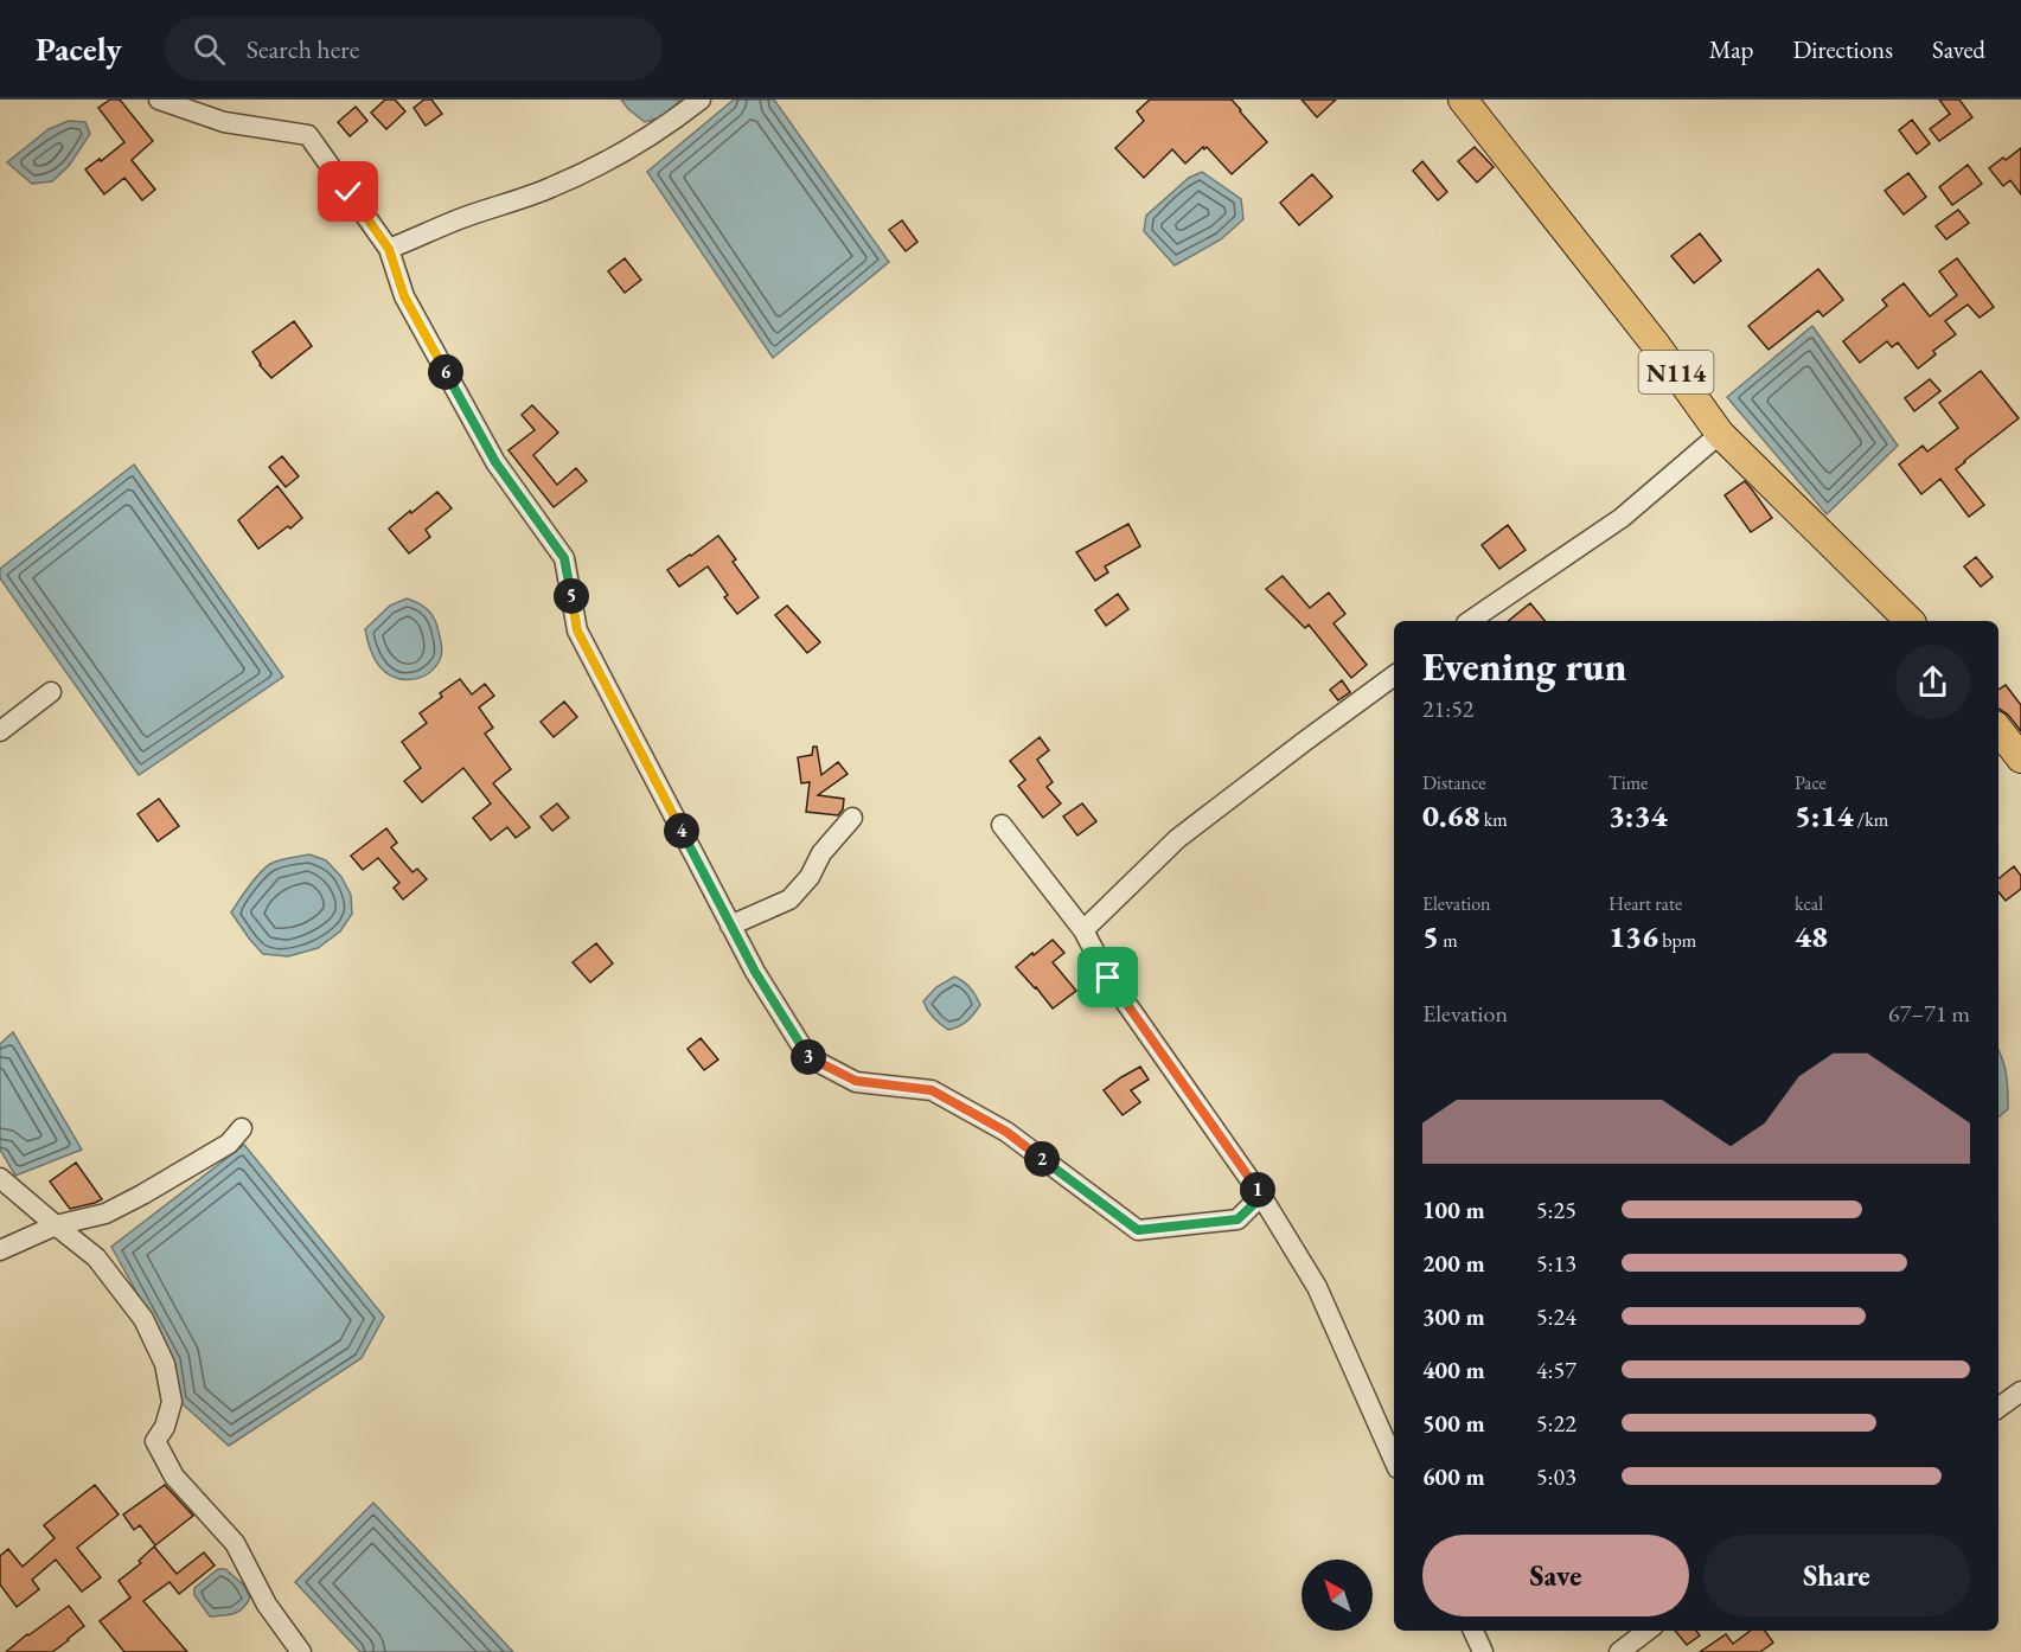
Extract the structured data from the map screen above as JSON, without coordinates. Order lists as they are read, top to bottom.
{
  "streets": {
    "highway": ["N114"]
  },
  "north": "top left",
  "page": {
    "header": "Pacely",
    "search": "Search here",
    "nav": ["Map", "Directions", "Saved"],
    "pins": [
      "6",
      "5",
      "4",
      "3",
      "2",
      "1"
    ],
    "heading": ["Evening run", "21:52"],
    "stats": [
      ["Distance", "0.68 km"],
      ["Time", "3:34"],
      ["Pace", "5:14 /km"],
      ["Elevation", "5 m"],
      ["Heart rate", "136 bpm"],
      ["kcal", "48"]
    ],
    "chart": ["Elevation", "67–71 m"],
    "list": [
      {
        "name": "100 m",
        "note": "5:25"
      },
      {
        "name": "200 m",
        "note": "5:13"
      },
      {
        "name": "300 m",
        "note": "5:24"
      },
      {
        "name": "400 m",
        "note": "4:57"
      },
      {
        "name": "500 m",
        "note": "5:22"
      },
      {
        "name": "600 m",
        "note": "5:03"
      }
    ],
    "buttons": ["Save", "Share"]
  }
}
